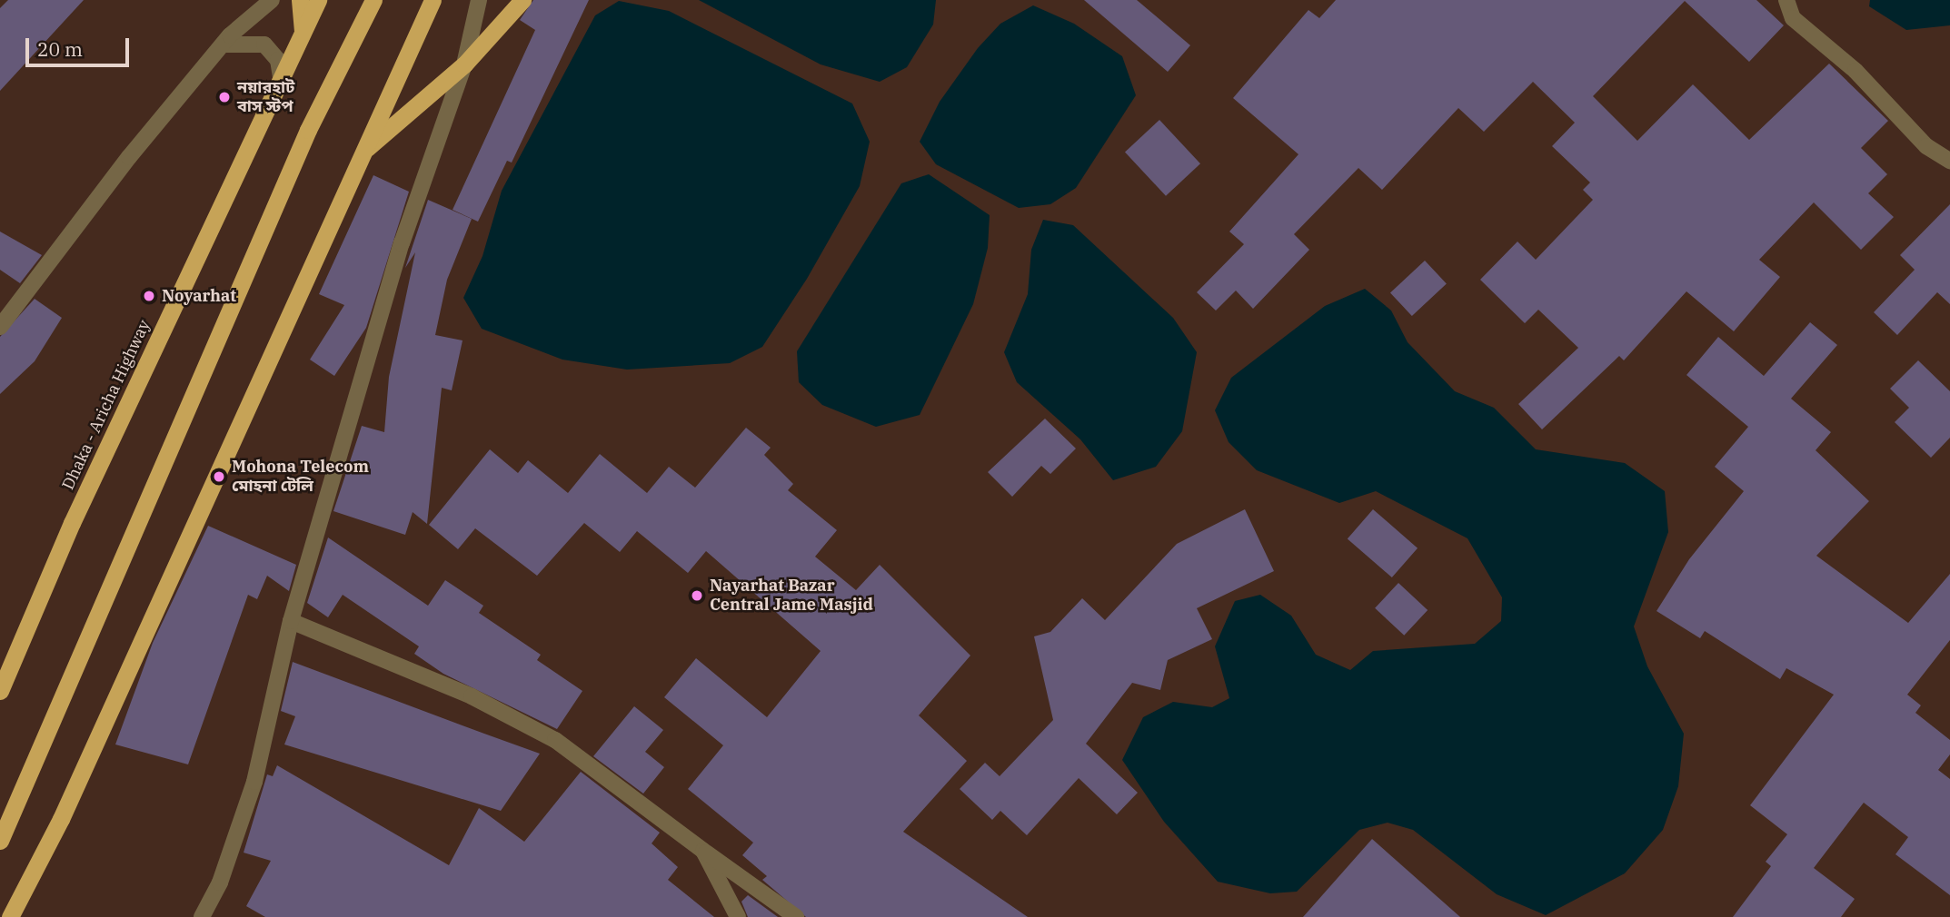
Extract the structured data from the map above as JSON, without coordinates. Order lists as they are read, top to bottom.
{
  "streets": {
    "highway": ["Dhaka - Aricha Highway"]
  },
  "places": [
    "নয়ারহাট বাস স্টপ",
    "Noyarhat",
    "Mohona Telecom মোহনা টেলি",
    "Nayarhat Bazar Central Jame Masjid"
  ],
  "scale_bar": "20 m"
}
